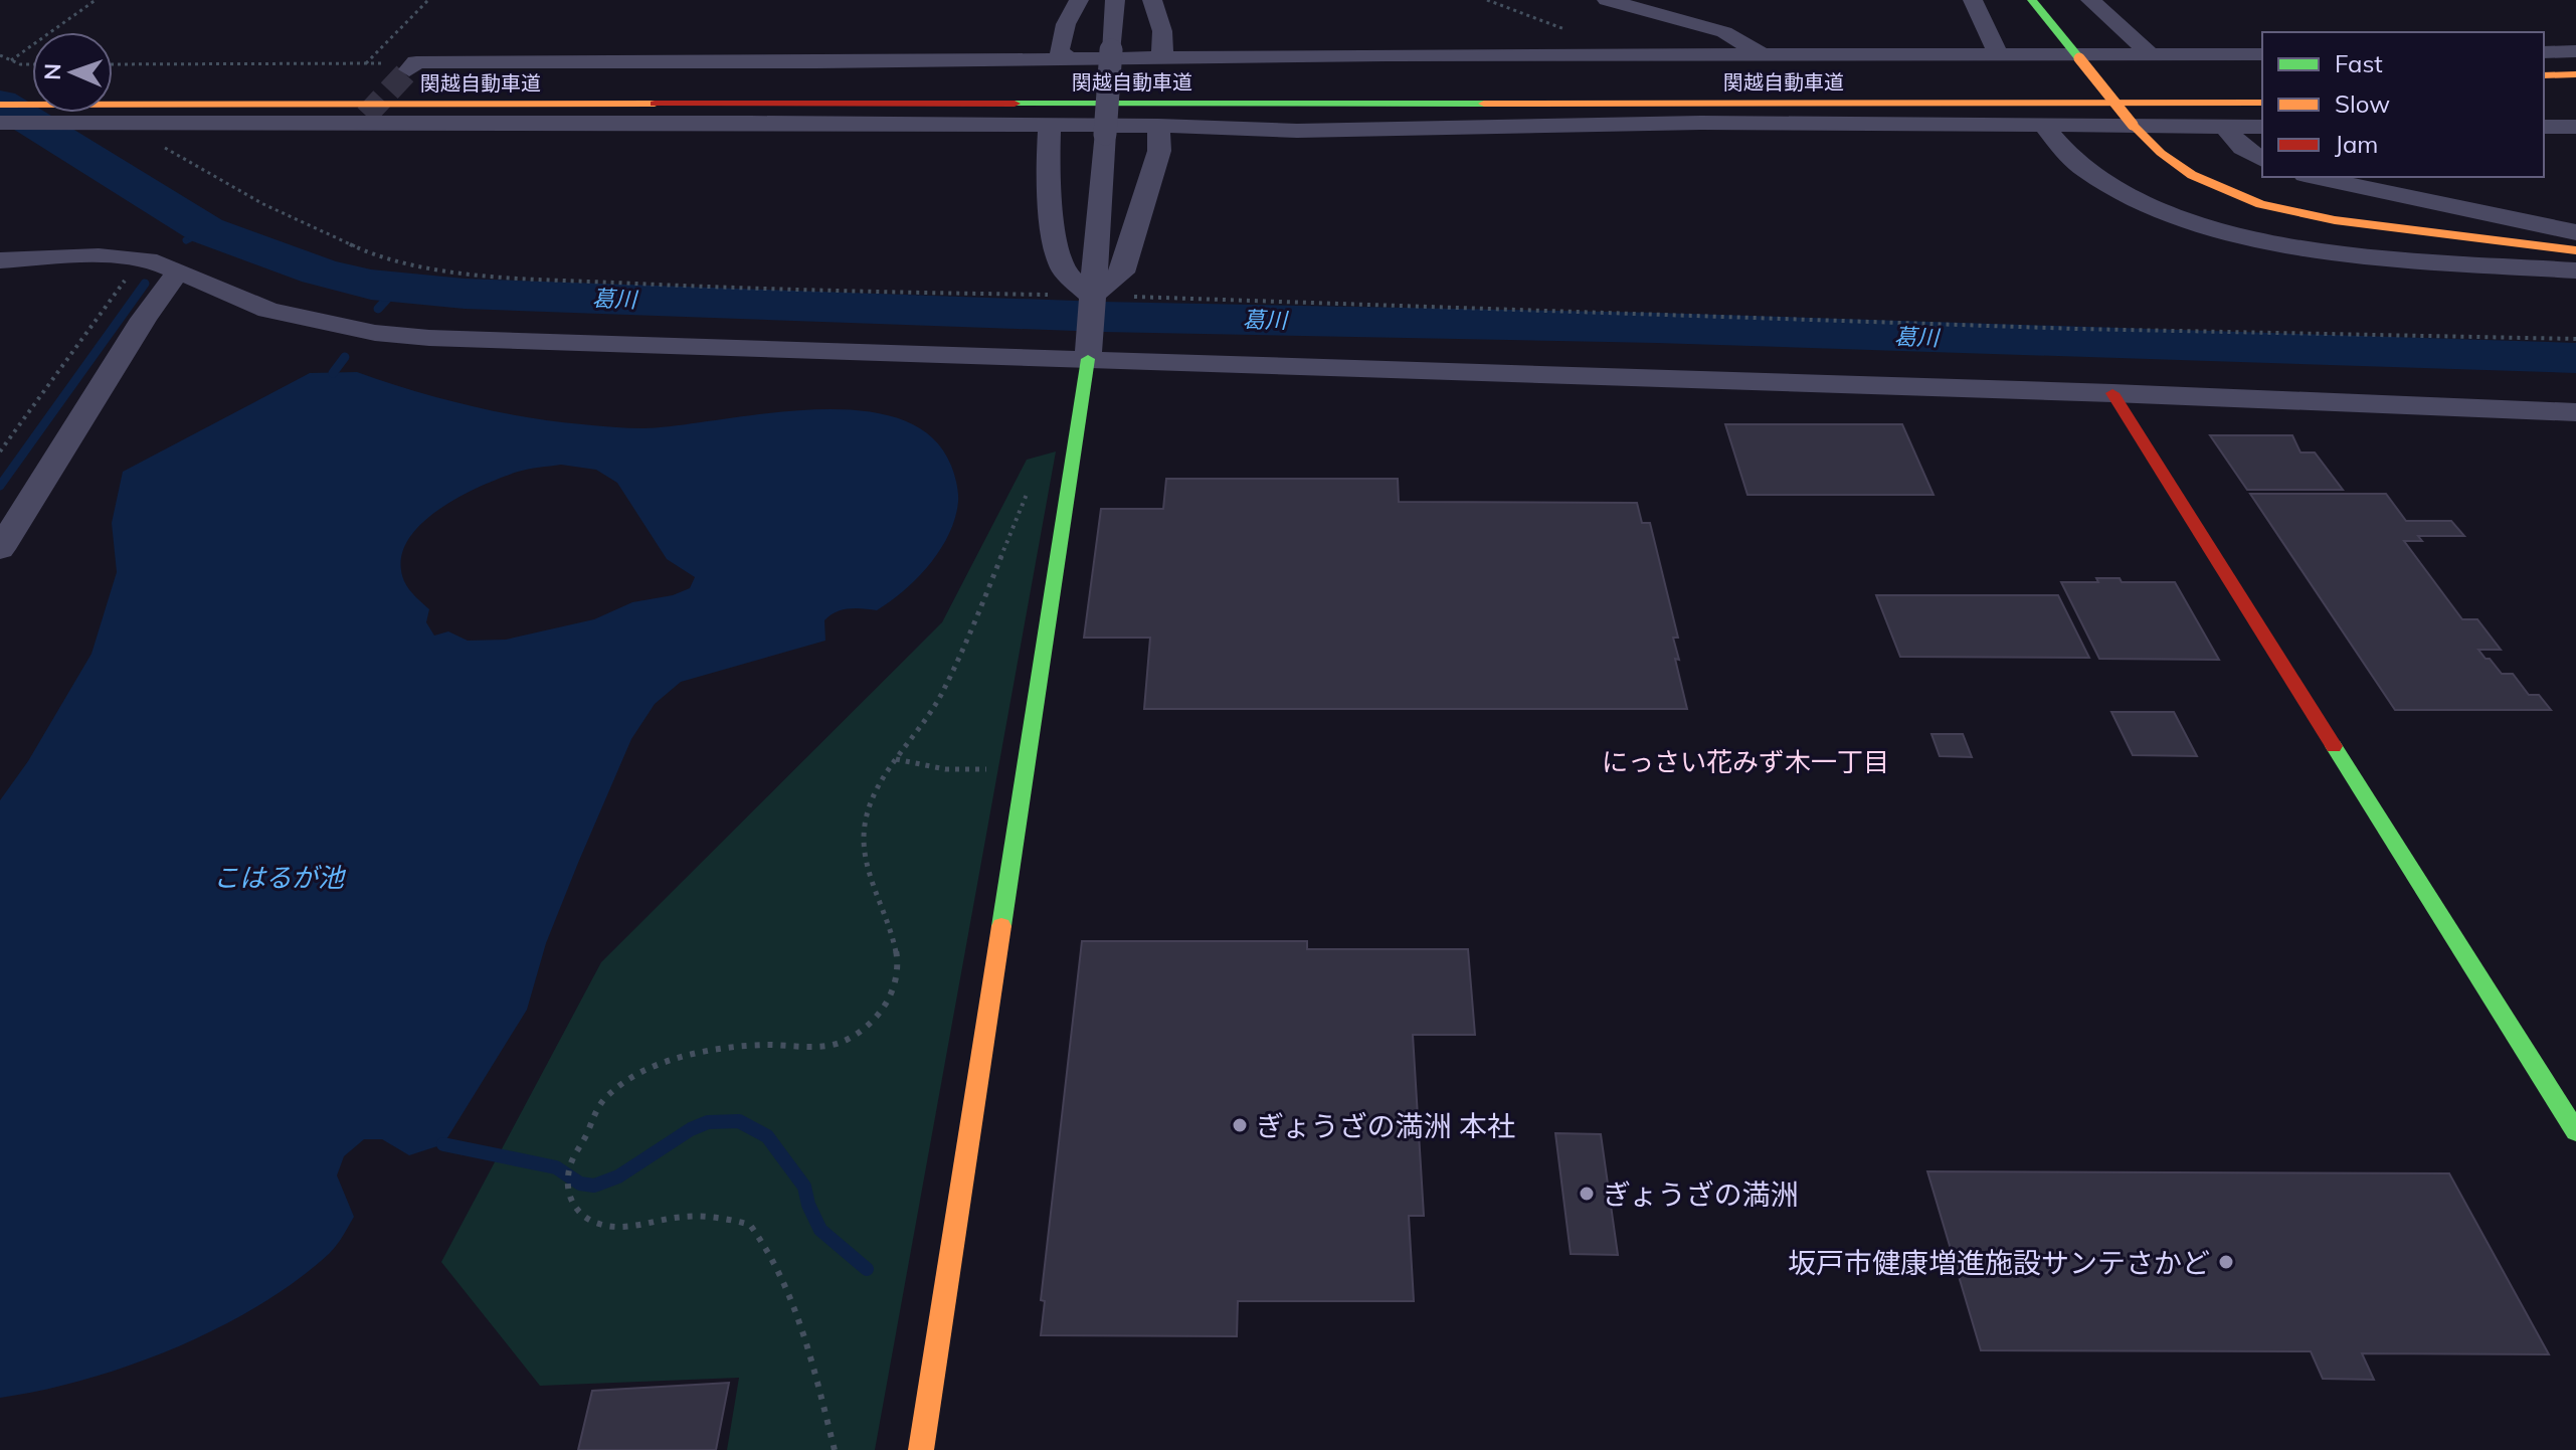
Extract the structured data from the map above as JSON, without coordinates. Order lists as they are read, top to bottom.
{
  "streets": {
    "main road": ["関越自動車道"]
  },
  "districts": ["にっさい花みず木一丁目"],
  "water": ["葛川", "こはるが池"],
  "places": ["ぎょうざの満洲 本社", "ぎょうざの満洲", "坂戸市健康増進施設サンテさかど"],
  "legend": ["Fast", "Slow", "Jam"],
  "north": "left"
}
